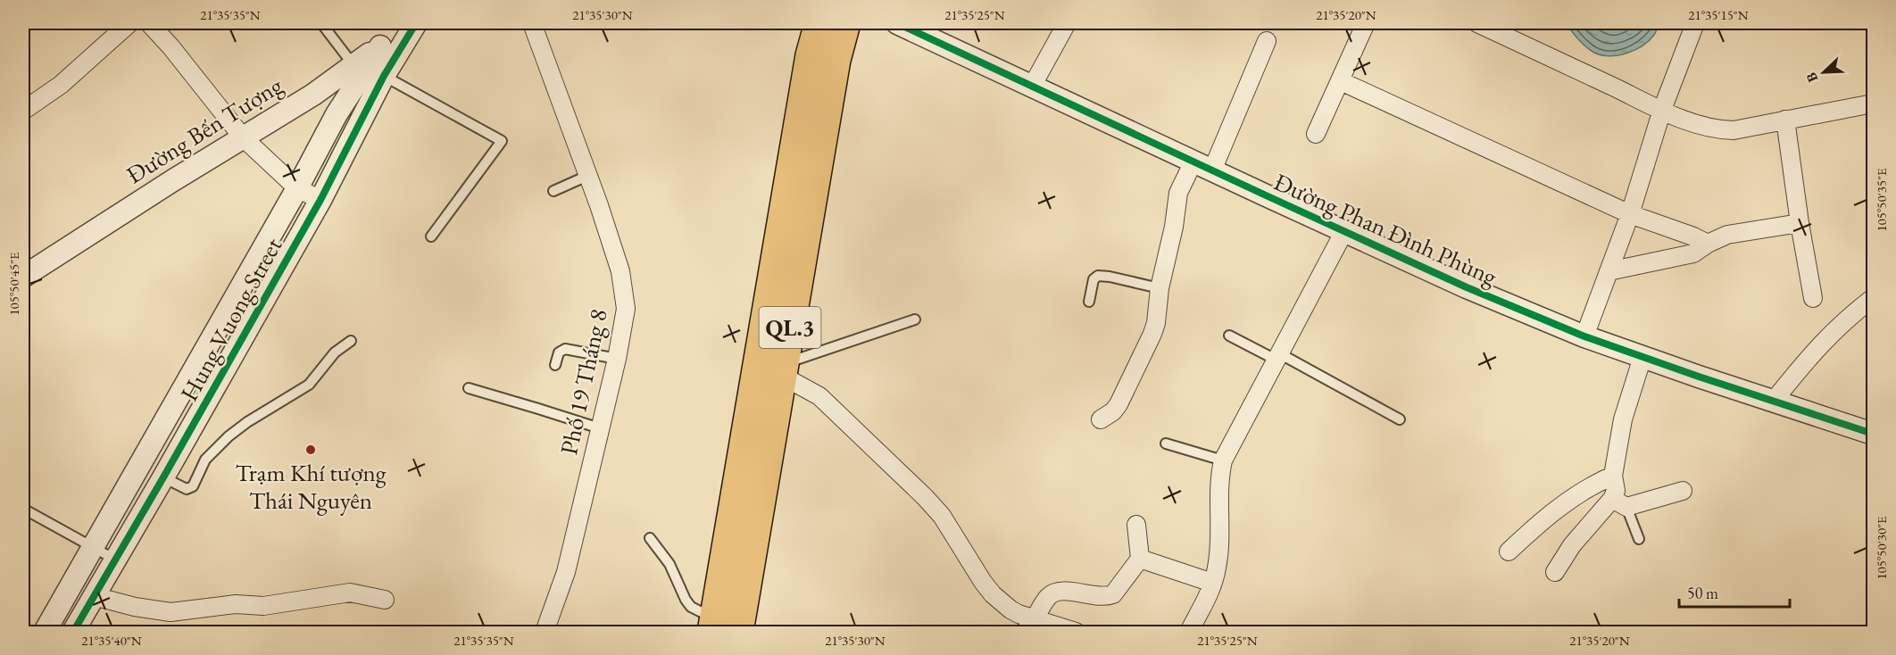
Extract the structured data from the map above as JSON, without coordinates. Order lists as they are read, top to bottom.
{
  "streets": {
    "highway": ["QL.3"],
    "street": [
      "Đường Bến Tượng",
      "Đường Phan Đình Phùng",
      "Hung Vuong Street",
      "Phố 19 Tháng 8"
    ]
  },
  "crossings": [
    ["Đường Bến Tượng", "Hung Vuong Street"]
  ],
  "places": ["Trạm Khí tượng Thái Nguyên"],
  "scale_bar": "50 m",
  "north": "bottom left",
  "coordinates": [
    "21°35'35\"N",
    "21°35'30\"N",
    "21°35'25\"N",
    "21°35'20\"N",
    "21°35'15\"N",
    "105°50'35\"E",
    "105°50'45\"E",
    "105°50'30\"E",
    "21°35'40\"N"
  ]
}
